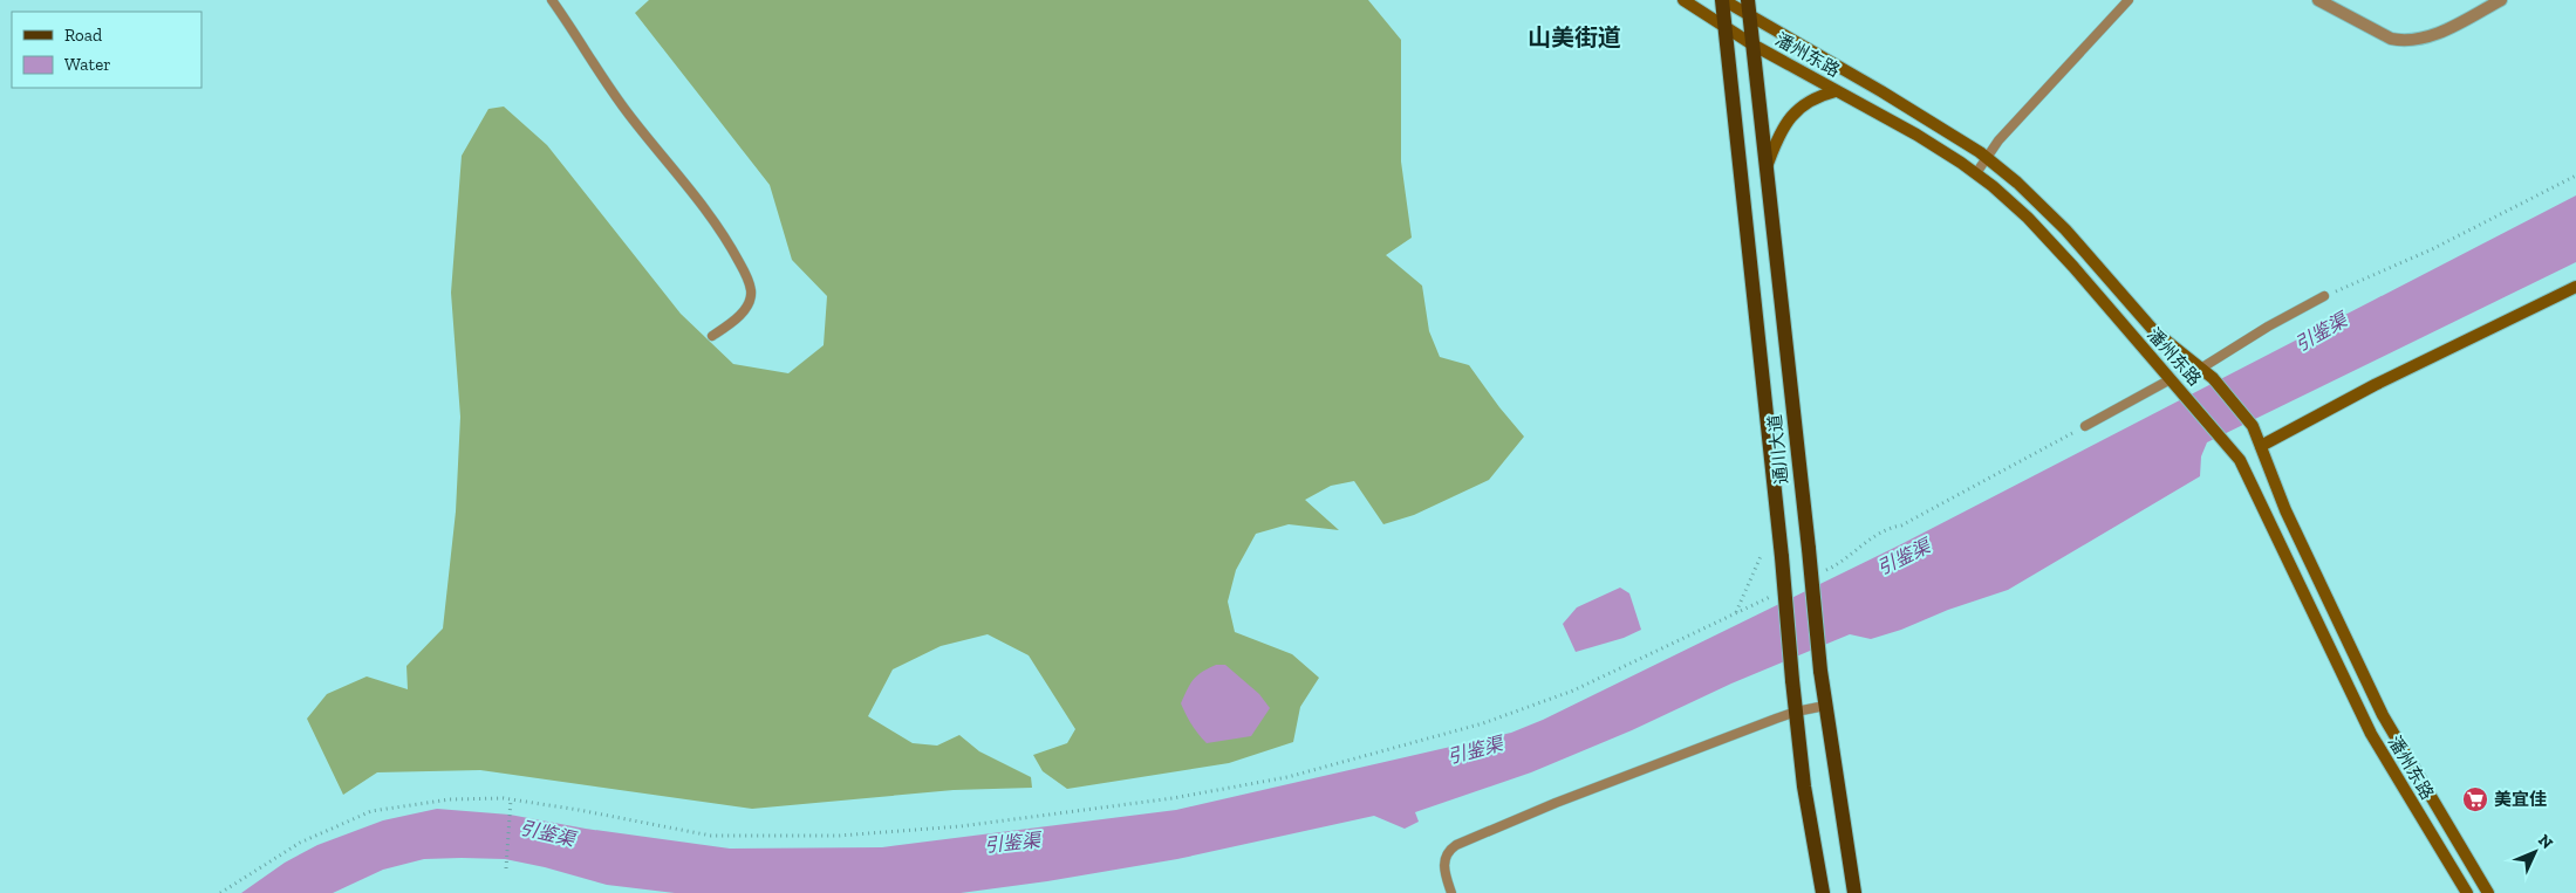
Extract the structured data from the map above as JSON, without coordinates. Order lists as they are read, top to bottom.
{
  "streets": {
    "main road": ["潘州东路", "通川大道"]
  },
  "crossings": [
    ["潘州东路", "通川大道"]
  ],
  "districts": ["山美街道"],
  "water": ["引鉴渠"],
  "places": {
    "supermarket": ["美宜佳"]
  },
  "legend": ["Road", "Water"],
  "north": "top right"
}
